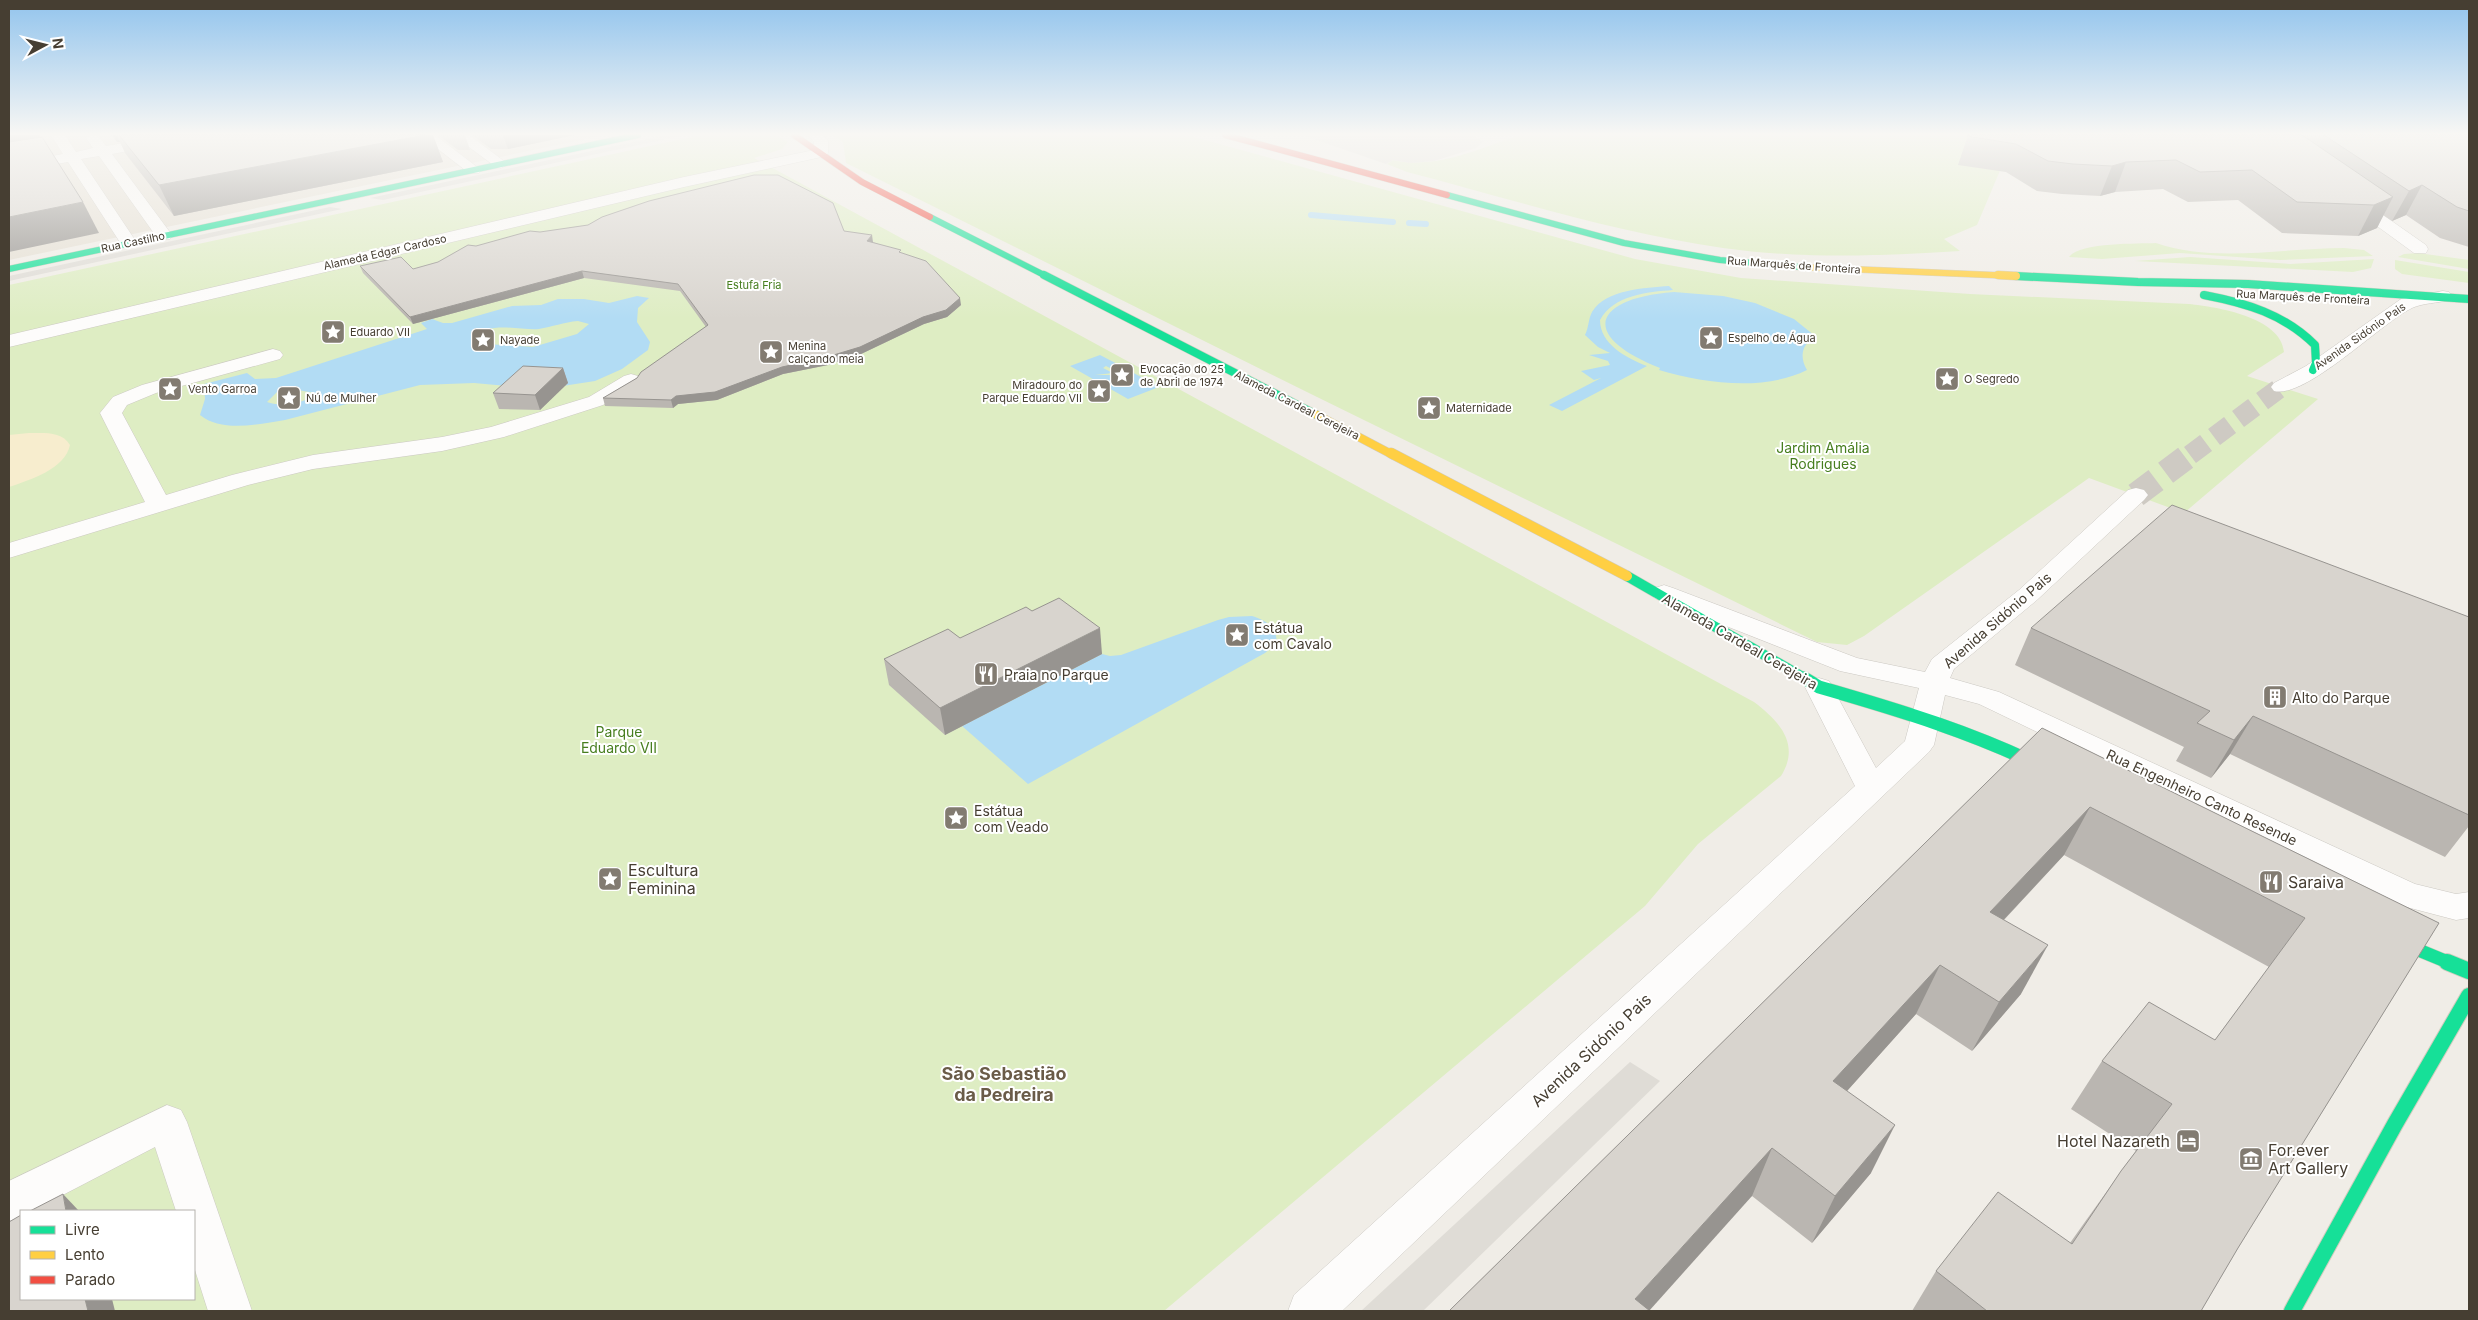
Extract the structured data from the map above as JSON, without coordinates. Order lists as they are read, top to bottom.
{
  "streets": {
    "street": [
      "Rua Castilho",
      "Alameda Edgar Cardoso",
      "Rua Marquês de Fronteira",
      "Avenida Sidónio Pais",
      "Alameda Cardeal Cerejeira",
      "Rua Engenheiro Canto Resende"
    ]
  },
  "crossings": [
    ["Rua Marquês de Fronteira", "Avenida Sidónio Pais"],
    ["Avenida Sidónio Pais", "Alameda Cardeal Cerejeira"],
    ["Avenida Sidónio Pais", "Rua Engenheiro Canto Resende"],
    ["Alameda Cardeal Cerejeira", "Rua Engenheiro Canto Resende"]
  ],
  "districts": ["São Sebastião da Pedreira"],
  "parks": ["Estufa Fria", "Jardim Amália Rodrigues", "Parque Eduardo VII"],
  "places": {
    "place": [
      "Eduardo VII",
      "Espelho de Água",
      "Nayade",
      "Menina calçando meia",
      "Evocação do 25 de Abril de 1974",
      "O Segredo",
      "Vento Garroa",
      "Miradouro do Parque Eduardo VII",
      "Nú de Mulher",
      "Maternidade",
      "Estátua com Cavalo",
      "Estátua com Veado",
      "Escultura Feminina"
    ],
    "restaurant": ["Praia no Parque", "Saraiva"],
    "building": ["Alto do Parque"],
    "hotel": ["Hotel Nazareth"],
    "museum": ["For.ever Art Gallery"]
  },
  "legend": ["Livre", "Lento", "Parado"],
  "north": "right"
}
